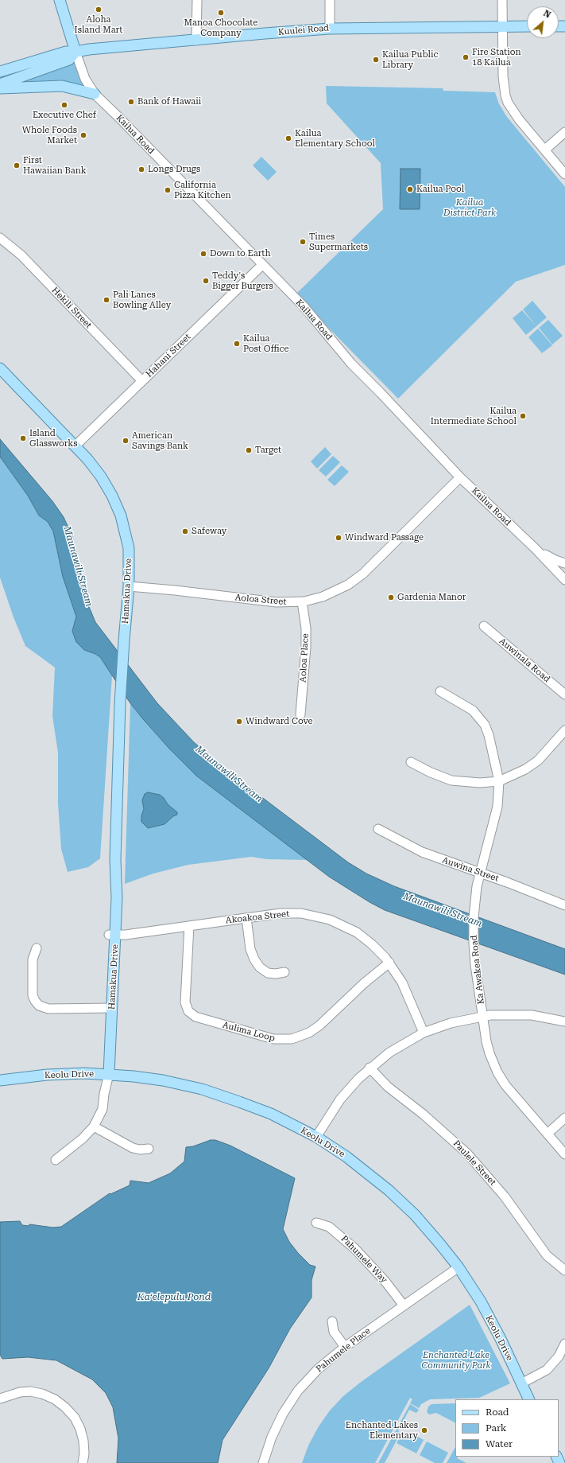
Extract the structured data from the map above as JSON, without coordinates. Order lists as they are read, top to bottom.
{
  "streets": {
    "main road": ["Kuulei Road", "Hamakua Drive", "Keolu Drive"],
    "street": [
      "Kailua Road",
      "Hekili Street",
      "Hahani Street",
      "Aoloa Street",
      "Aoloa Place",
      "Auwinala Road",
      "Auwina Street",
      "Akoakoa Street",
      "Ka Awakea Road",
      "Aulima Loop",
      "Paulele Street",
      "Pahumele Way",
      "Pahumele Place"
    ]
  },
  "crossings": [
    ["Kuulei Road", "Kailua Road"],
    ["Kailua Road", "Hahani Street"],
    ["Kailua Road", "Aoloa Street"],
    ["Hekili Street", "Hahani Street"],
    ["Hahani Street", "Hamakua Drive"],
    ["Hamakua Drive", "Aoloa Street"],
    ["Hamakua Drive", "Akoakoa Street"],
    ["Hamakua Drive", "Keolu Drive"],
    ["Aoloa Street", "Aoloa Place"],
    ["Auwina Street", "Ka Awakea Road"],
    ["Akoakoa Street", "Aulima Loop"],
    ["Keolu Drive", "Pahumele Place"],
    ["Pahumele Way", "Pahumele Place"]
  ],
  "water": ["Maunawili Stream", "Kaʻelepulu Pond"],
  "parks": ["Kailua District Park", "Enchanted Lake Community Park"],
  "places": [
    "Aloha Island Mart",
    "Manoa Chocolate Company",
    "Fire Station 18 Kailua",
    "Kailua Public Library",
    "Bank of Hawaii",
    "Executive Chef",
    "Whole Foods Market",
    "Kailua Elementary School",
    "First Hawaiian Bank",
    "Longs Drugs",
    "Kailua Pool",
    "California Pizza Kitchen",
    "Times Supermarkets",
    "Down to Earth",
    "Teddy's Bigger Burgers",
    "Pali Lanes Bowling Alley",
    "Kailua Post Office",
    "Kailua Intermediate School",
    "Island Glassworks",
    "American Savings Bank",
    "Target",
    "Safeway",
    "Windward Passage",
    "Gardenia Manor",
    "Windward Cove",
    "Enchanted Lakes Elementary"
  ],
  "legend": ["Road", "Park", "Water"],
  "north": "top right"
}
